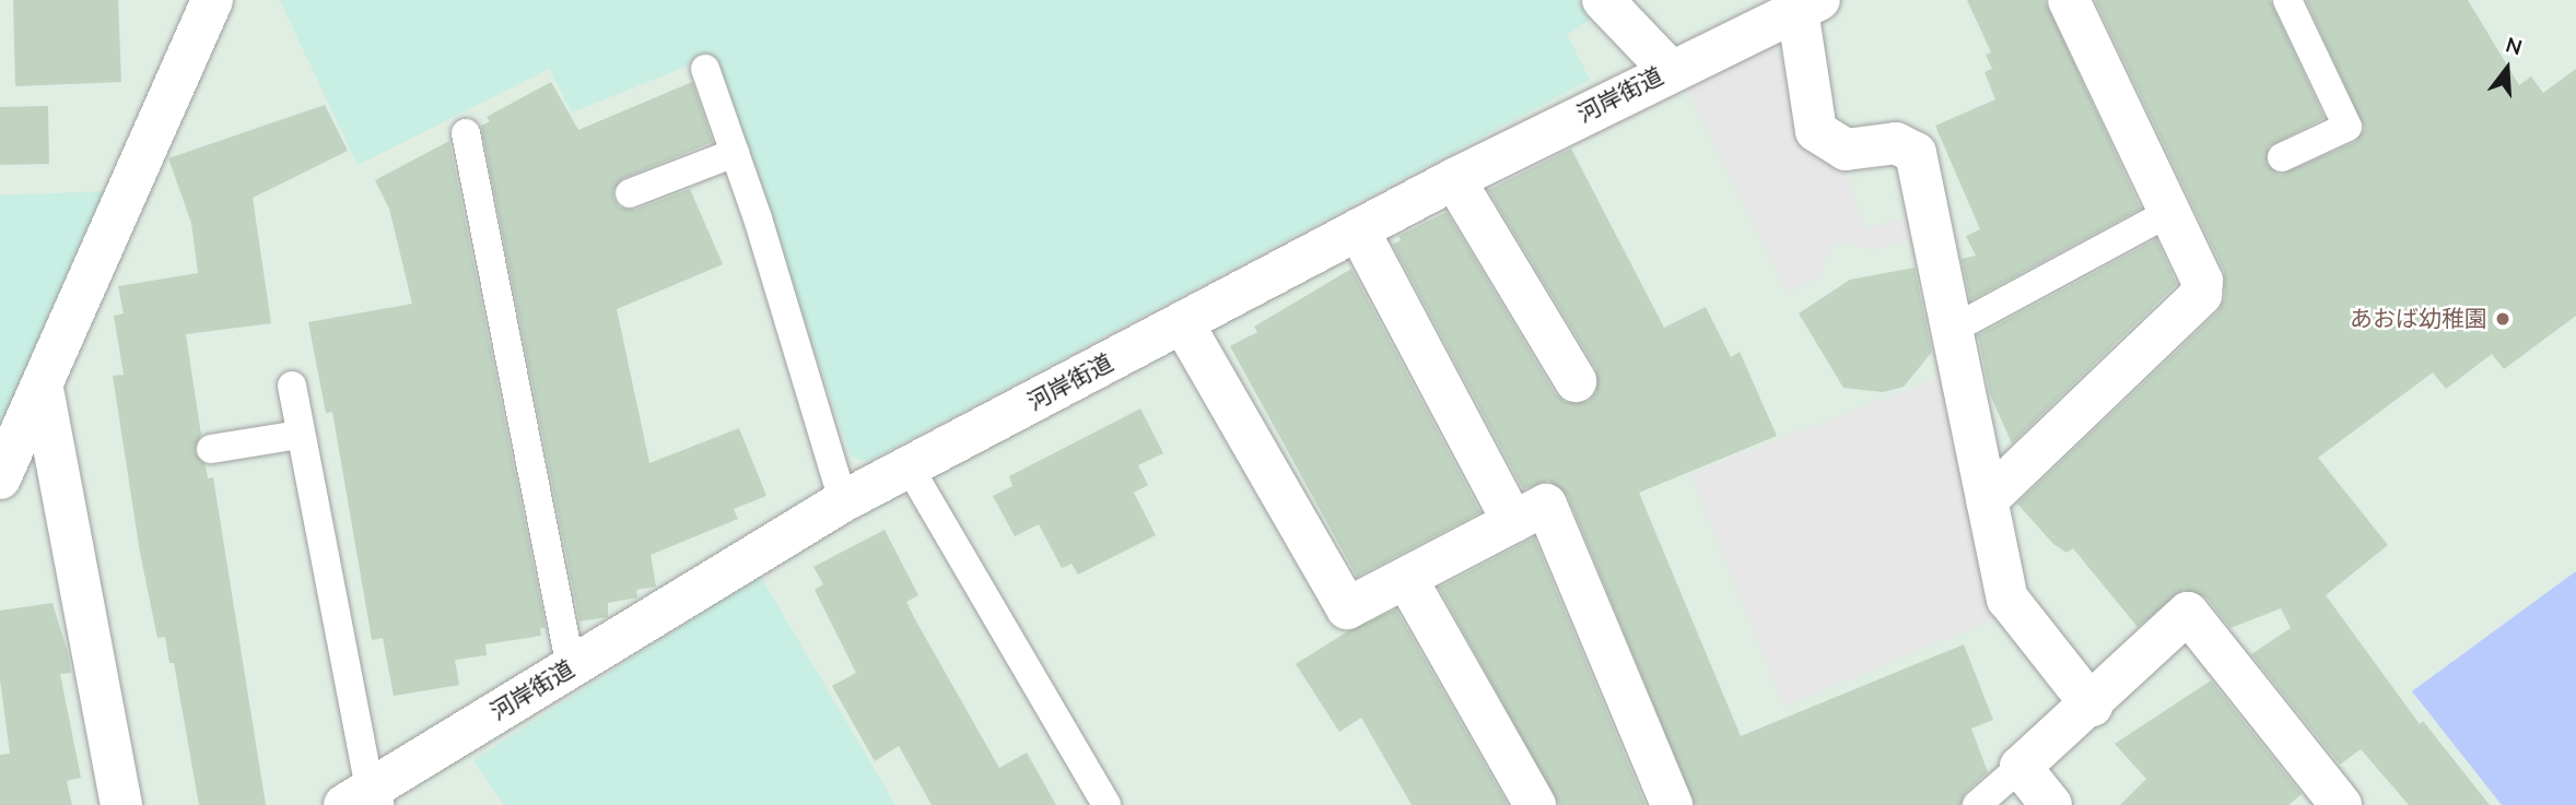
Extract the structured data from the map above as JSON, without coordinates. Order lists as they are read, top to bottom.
{
  "streets": {
    "street": ["河岸街道"]
  },
  "places": ["あおば幼稚園"],
  "north": "top"
}
